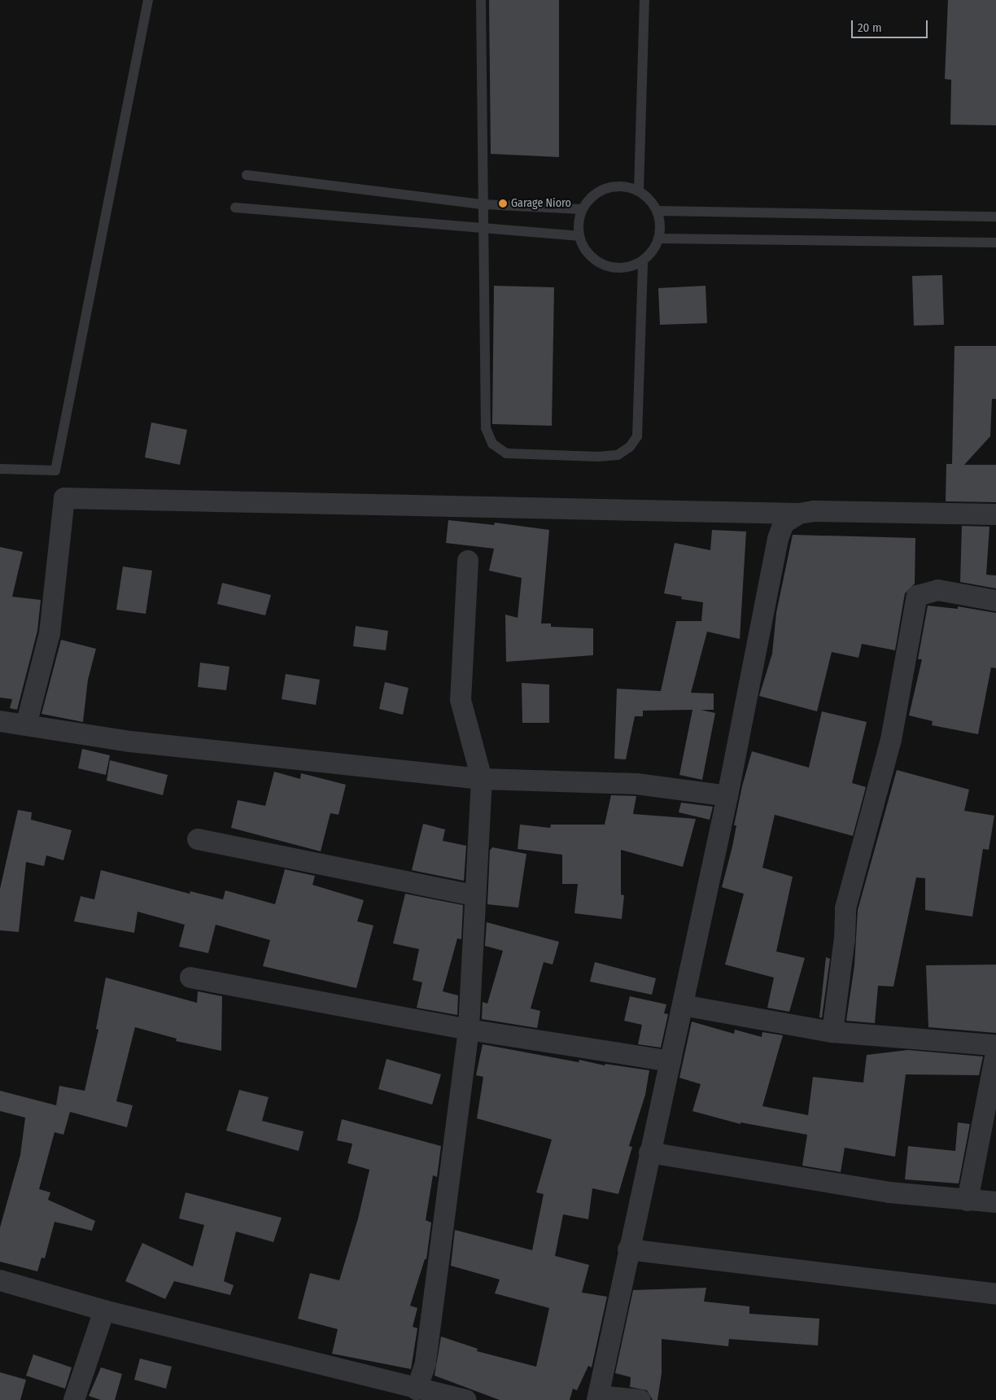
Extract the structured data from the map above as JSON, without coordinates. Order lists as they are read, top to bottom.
{
  "places": ["Garage Nioro"],
  "scale_bar": "20 m"
}
